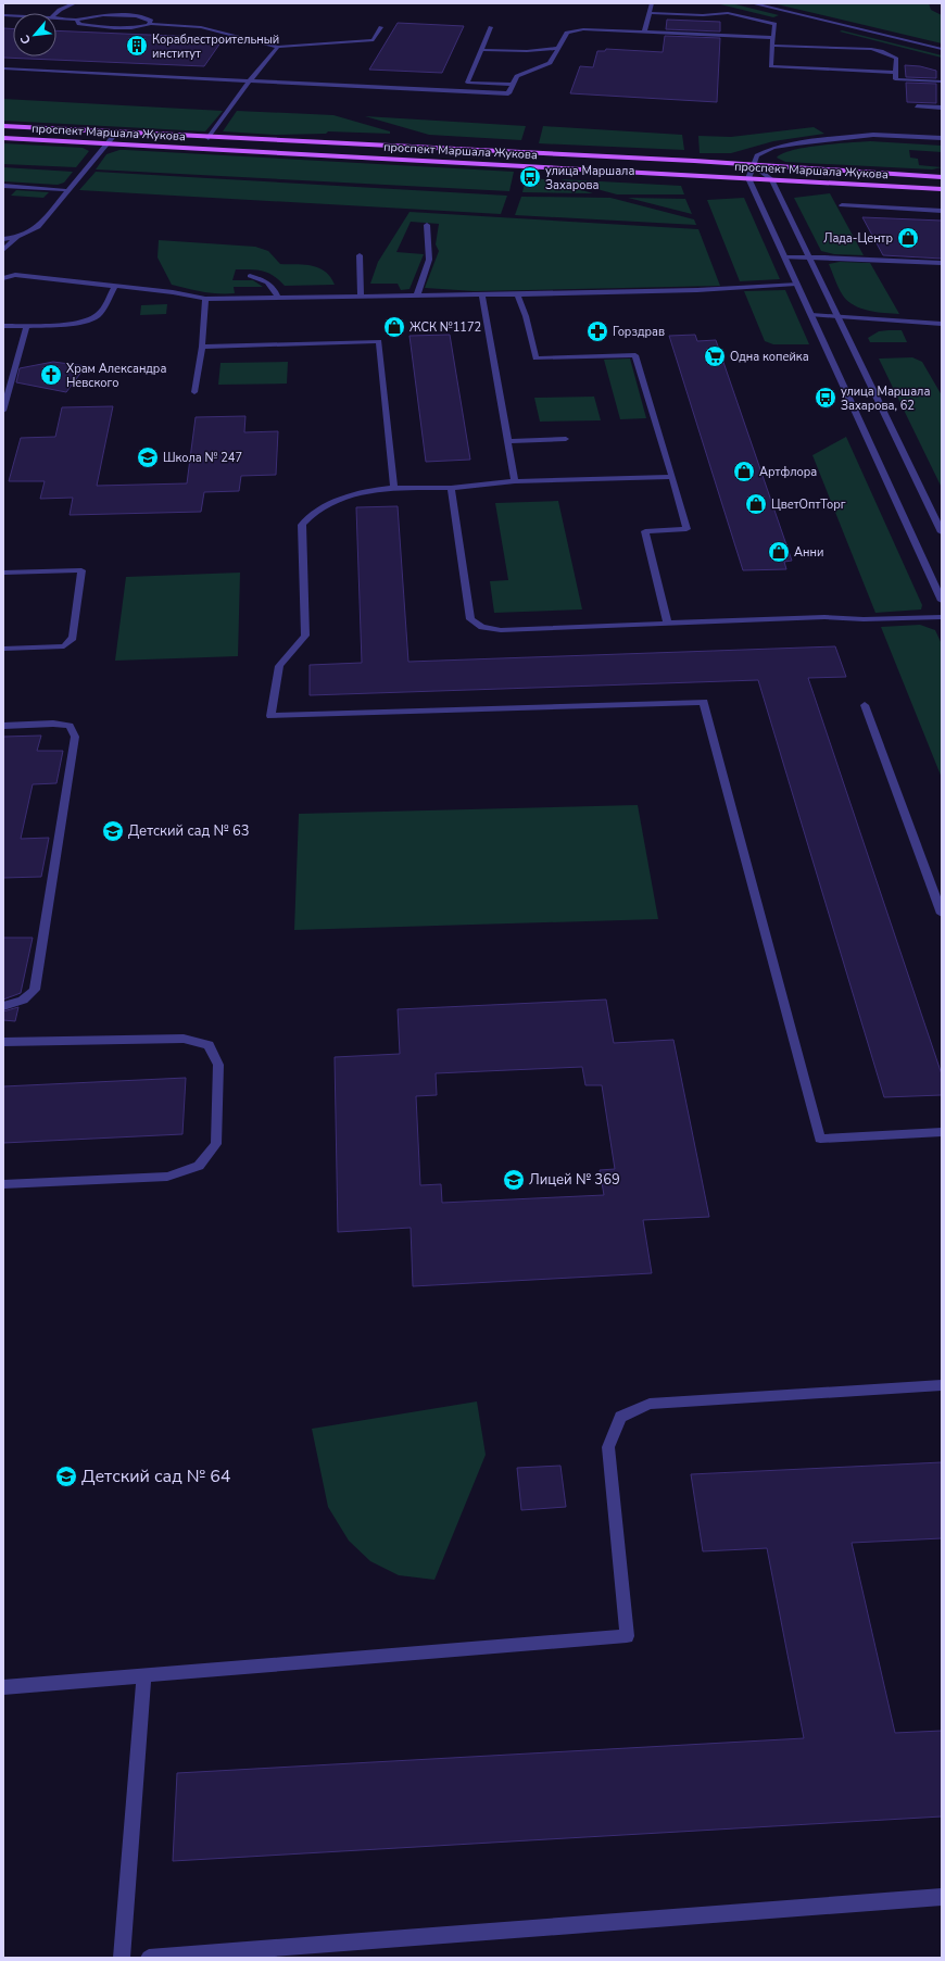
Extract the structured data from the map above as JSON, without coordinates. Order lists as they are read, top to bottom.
{
  "streets": {
    "main road": ["проспект Маршала Жукова"]
  },
  "places": {
    "building": ["Кораблестроительный институт"],
    "bus stop": ["улица Маршала Захарова", "улица Маршала Захарова, 62"],
    "shop": [
      "Лада-Центр",
      "ЖСК №1172",
      "Артфлора",
      "ЦветОптТорг",
      "Анни"
    ],
    "pharmacy": ["Горздрав"],
    "supermarket": ["Одна копейка"],
    "church": ["Храм Александра Невского"],
    "school or university": [
      "Школа № 247",
      "Детский сад № 63",
      "Лицей № 369",
      "Детский сад № 64"
    ]
  },
  "north": "bottom left"
}
